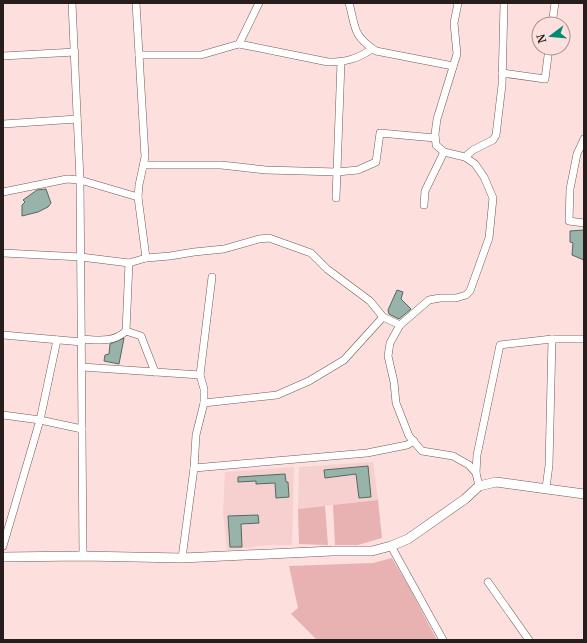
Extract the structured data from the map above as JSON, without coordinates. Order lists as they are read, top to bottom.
{
  "north": "left"
}
